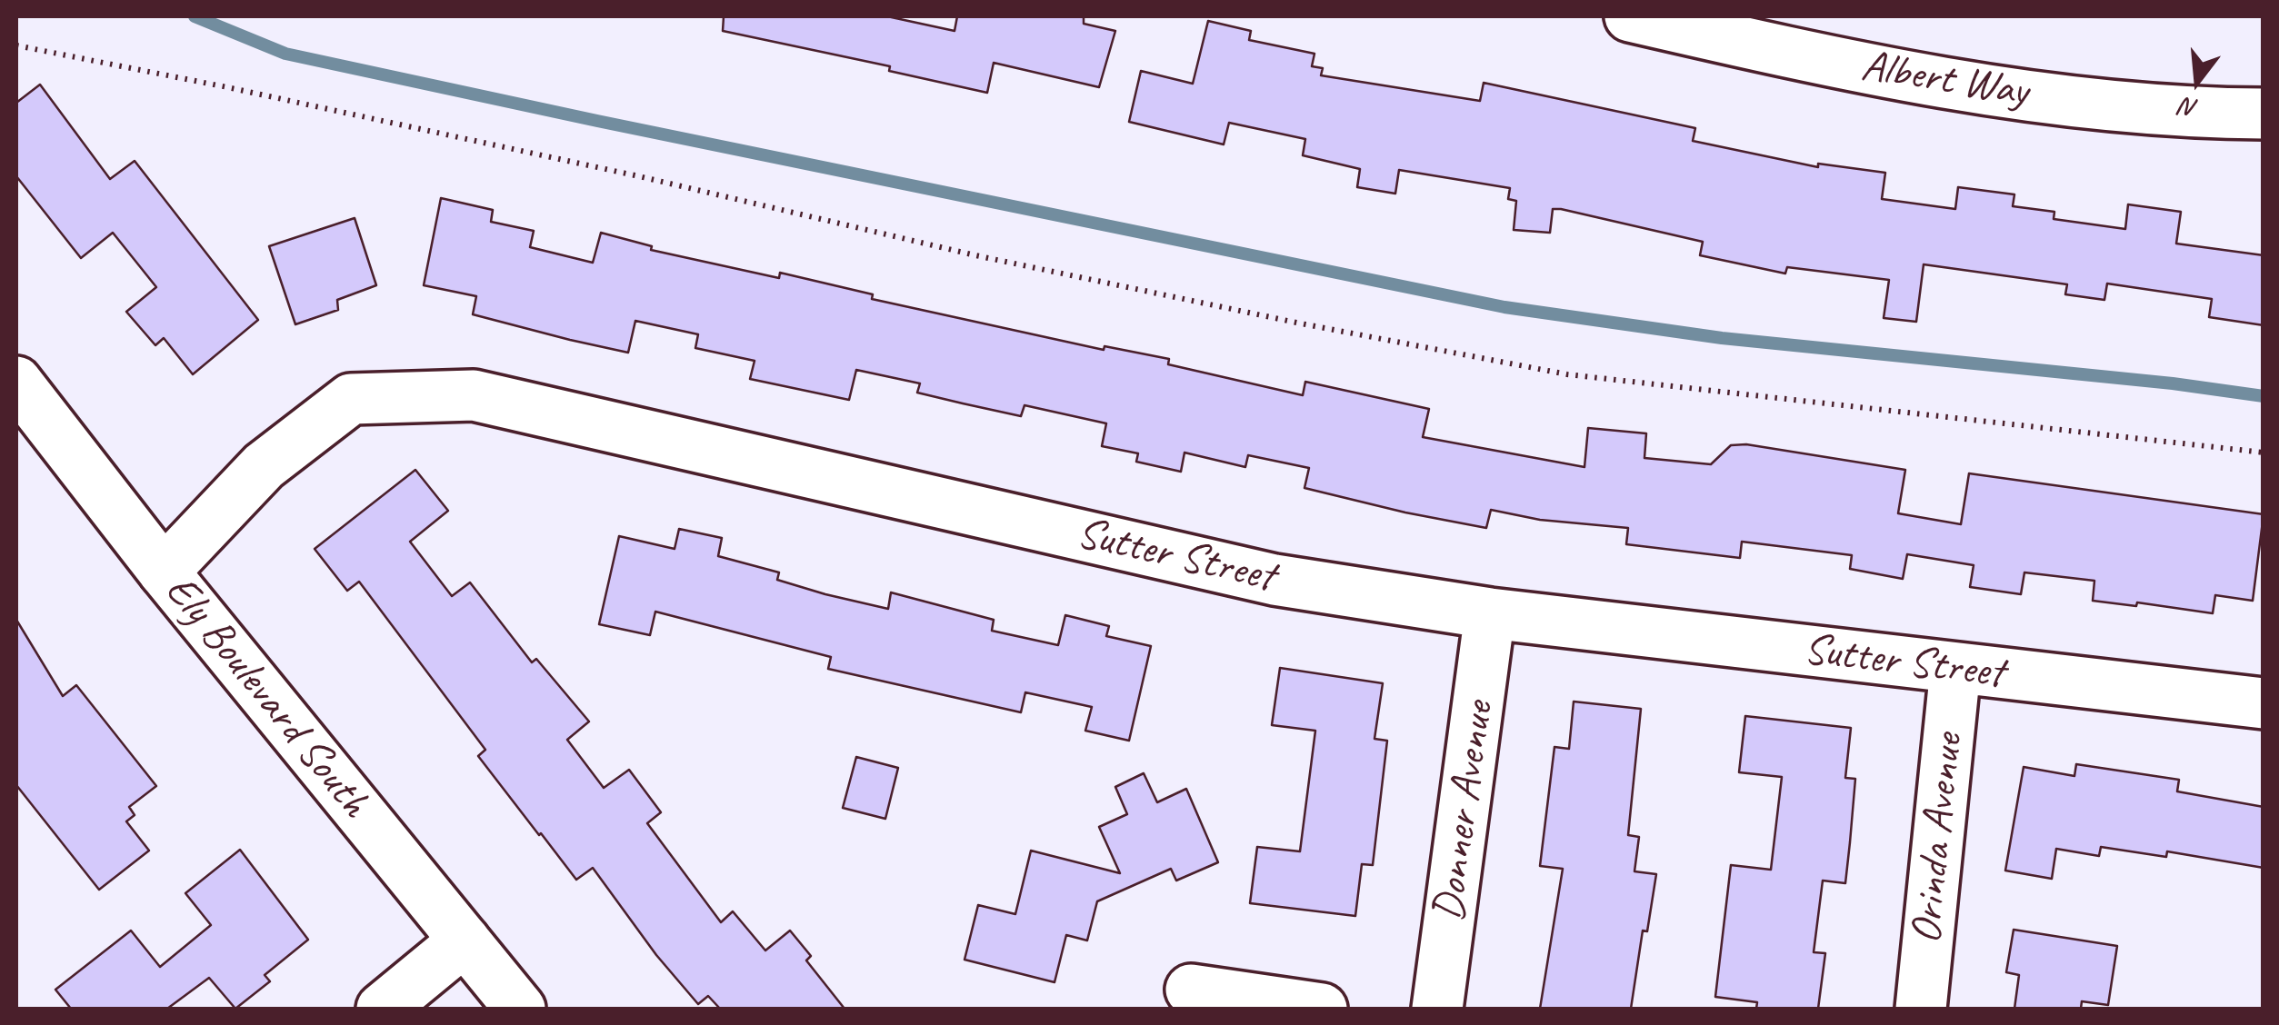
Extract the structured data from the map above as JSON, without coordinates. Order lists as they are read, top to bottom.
{
  "streets": {
    "street": [
      "Albert Way",
      "Sutter Street",
      "Ely Boulevard South",
      "Donner Avenue",
      "Orinda Avenue"
    ]
  },
  "crossings": [
    ["Sutter Street", "Ely Boulevard South"],
    ["Sutter Street", "Donner Avenue"],
    ["Sutter Street", "Orinda Avenue"]
  ],
  "north": "bottom"
}
